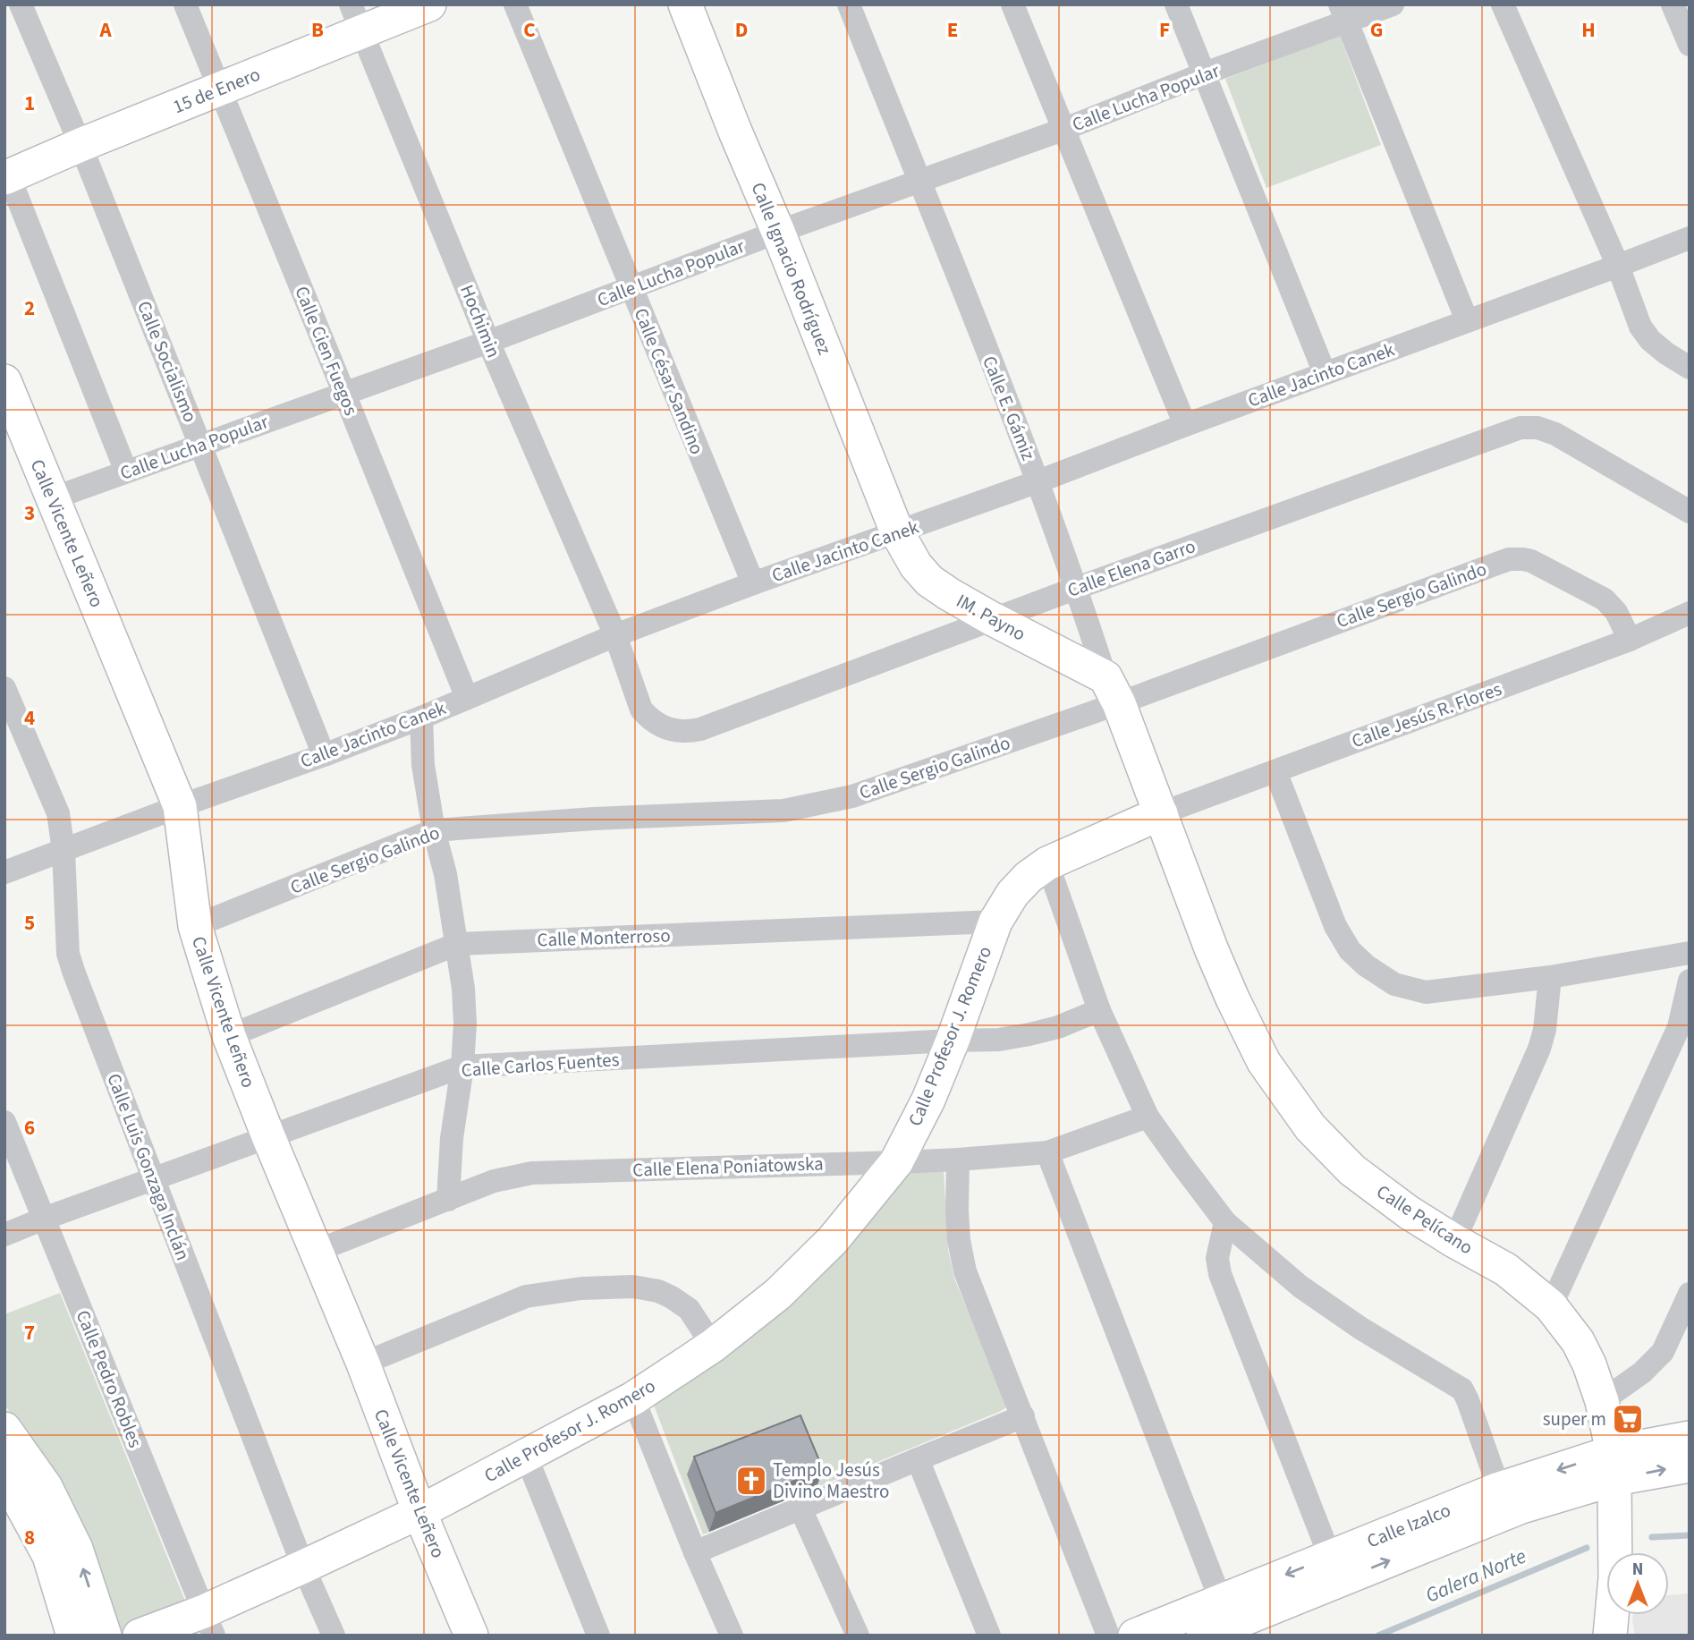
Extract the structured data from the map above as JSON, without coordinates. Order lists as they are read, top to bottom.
{
  "streets": {
    "street": [
      "15 de Enero",
      "Calle Lucha Popular",
      "Calle Ignacio Rodríguez",
      "Hochimin",
      "Calle Cien Fuegos",
      "Calle Socialismo",
      "Calle Jacinto Canek",
      "Calle César Sandino",
      "Calle E. Gámiz",
      "Calle Vicente Leñero",
      "Calle Elena Garro",
      "Calle Sergio Galindo",
      "IM. Payno",
      "Calle Jesús R. Flores",
      "Calle Monterroso",
      "Calle Profesor J. Romero",
      "Calle Carlos Fuentes",
      "Calle Luis Gonzaga Inclán",
      "Calle Elena Poniatowska",
      "Calle Pelícano",
      "Calle Pedro Robles",
      "Calle Izalco"
    ]
  },
  "crossings": [
    ["15 de Enero", "Hochimin"],
    ["15 de Enero", "Calle Cien Fuegos"],
    ["15 de Enero", "Calle Socialismo"],
    ["Calle Lucha Popular", "Calle Ignacio Rodríguez"],
    ["Calle Lucha Popular", "Hochimin"],
    ["Calle Lucha Popular", "Calle Cien Fuegos"],
    ["Calle Lucha Popular", "Calle Socialismo"],
    ["Calle Lucha Popular", "Calle César Sandino"],
    ["Calle Lucha Popular", "Calle E. Gámiz"],
    ["Calle Lucha Popular", "Calle Vicente Leñero"],
    ["Calle Ignacio Rodríguez", "Calle Jacinto Canek"],
    ["Calle Ignacio Rodríguez", "IM. Payno"],
    ["Hochimin", "Calle Jacinto Canek"],
    ["Hochimin", "Calle Elena Garro"],
    ["Calle Cien Fuegos", "Calle Jacinto Canek"],
    ["Calle Socialismo", "Calle Jacinto Canek"],
    ["Calle Jacinto Canek", "Calle César Sandino"],
    ["Calle Jacinto Canek", "Calle E. Gámiz"],
    ["Calle Jacinto Canek", "Calle Vicente Leñero"],
    ["Calle Jacinto Canek", "Calle Elena Garro"],
    ["Calle Jacinto Canek", "IM. Payno"],
    ["Calle Jacinto Canek", "Calle Luis Gonzaga Inclán"],
    ["Calle E. Gámiz", "Calle Elena Garro"],
    ["Calle E. Gámiz", "Calle Sergio Galindo"],
    ["Calle E. Gámiz", "IM. Payno"],
    ["Calle E. Gámiz", "Calle Jesús R. Flores"],
    ["Calle E. Gámiz", "Calle Profesor J. Romero"],
    ["Calle E. Gámiz", "Calle Pelícano"],
    ["Calle Vicente Leñero", "Calle Sergio Galindo"],
    ["Calle Vicente Leñero", "Calle Monterroso"],
    ["Calle Vicente Leñero", "Calle Profesor J. Romero"],
    ["Calle Vicente Leñero", "Calle Carlos Fuentes"],
    ["Calle Vicente Leñero", "Calle Elena Poniatowska"],
    ["Calle Elena Garro", "IM. Payno"],
    ["Calle Sergio Galindo", "IM. Payno"],
    ["Calle Sergio Galindo", "Calle Jesús R. Flores"],
    ["Calle Jesús R. Flores", "Calle Profesor J. Romero"],
    ["Calle Jesús R. Flores", "Calle Pelícano"],
    ["Calle Monterroso", "Calle Profesor J. Romero"],
    ["Calle Profesor J. Romero", "Calle Carlos Fuentes"],
    ["Calle Profesor J. Romero", "Calle Luis Gonzaga Inclán"],
    ["Calle Profesor J. Romero", "Calle Elena Poniatowska"],
    ["Calle Profesor J. Romero", "Calle Pelícano"],
    ["Calle Profesor J. Romero", "Calle Pedro Robles"],
    ["Calle Carlos Fuentes", "Calle Luis Gonzaga Inclán"],
    ["Calle Carlos Fuentes", "Calle Pedro Robles"],
    ["Calle Pelícano", "Calle Izalco"]
  ],
  "water": ["Galera Norte"],
  "places": {
    "supermarket": ["super m"],
    "church": ["Templo Jesús Divino Maestro"]
  },
  "north": "top",
  "grid": {
    "columns": [
      "A",
      "B",
      "C",
      "D",
      "E",
      "F",
      "G",
      "H"
    ],
    "rows": [
      "1",
      "2",
      "3",
      "4",
      "5",
      "6",
      "7",
      "8"
    ]
  }
}
